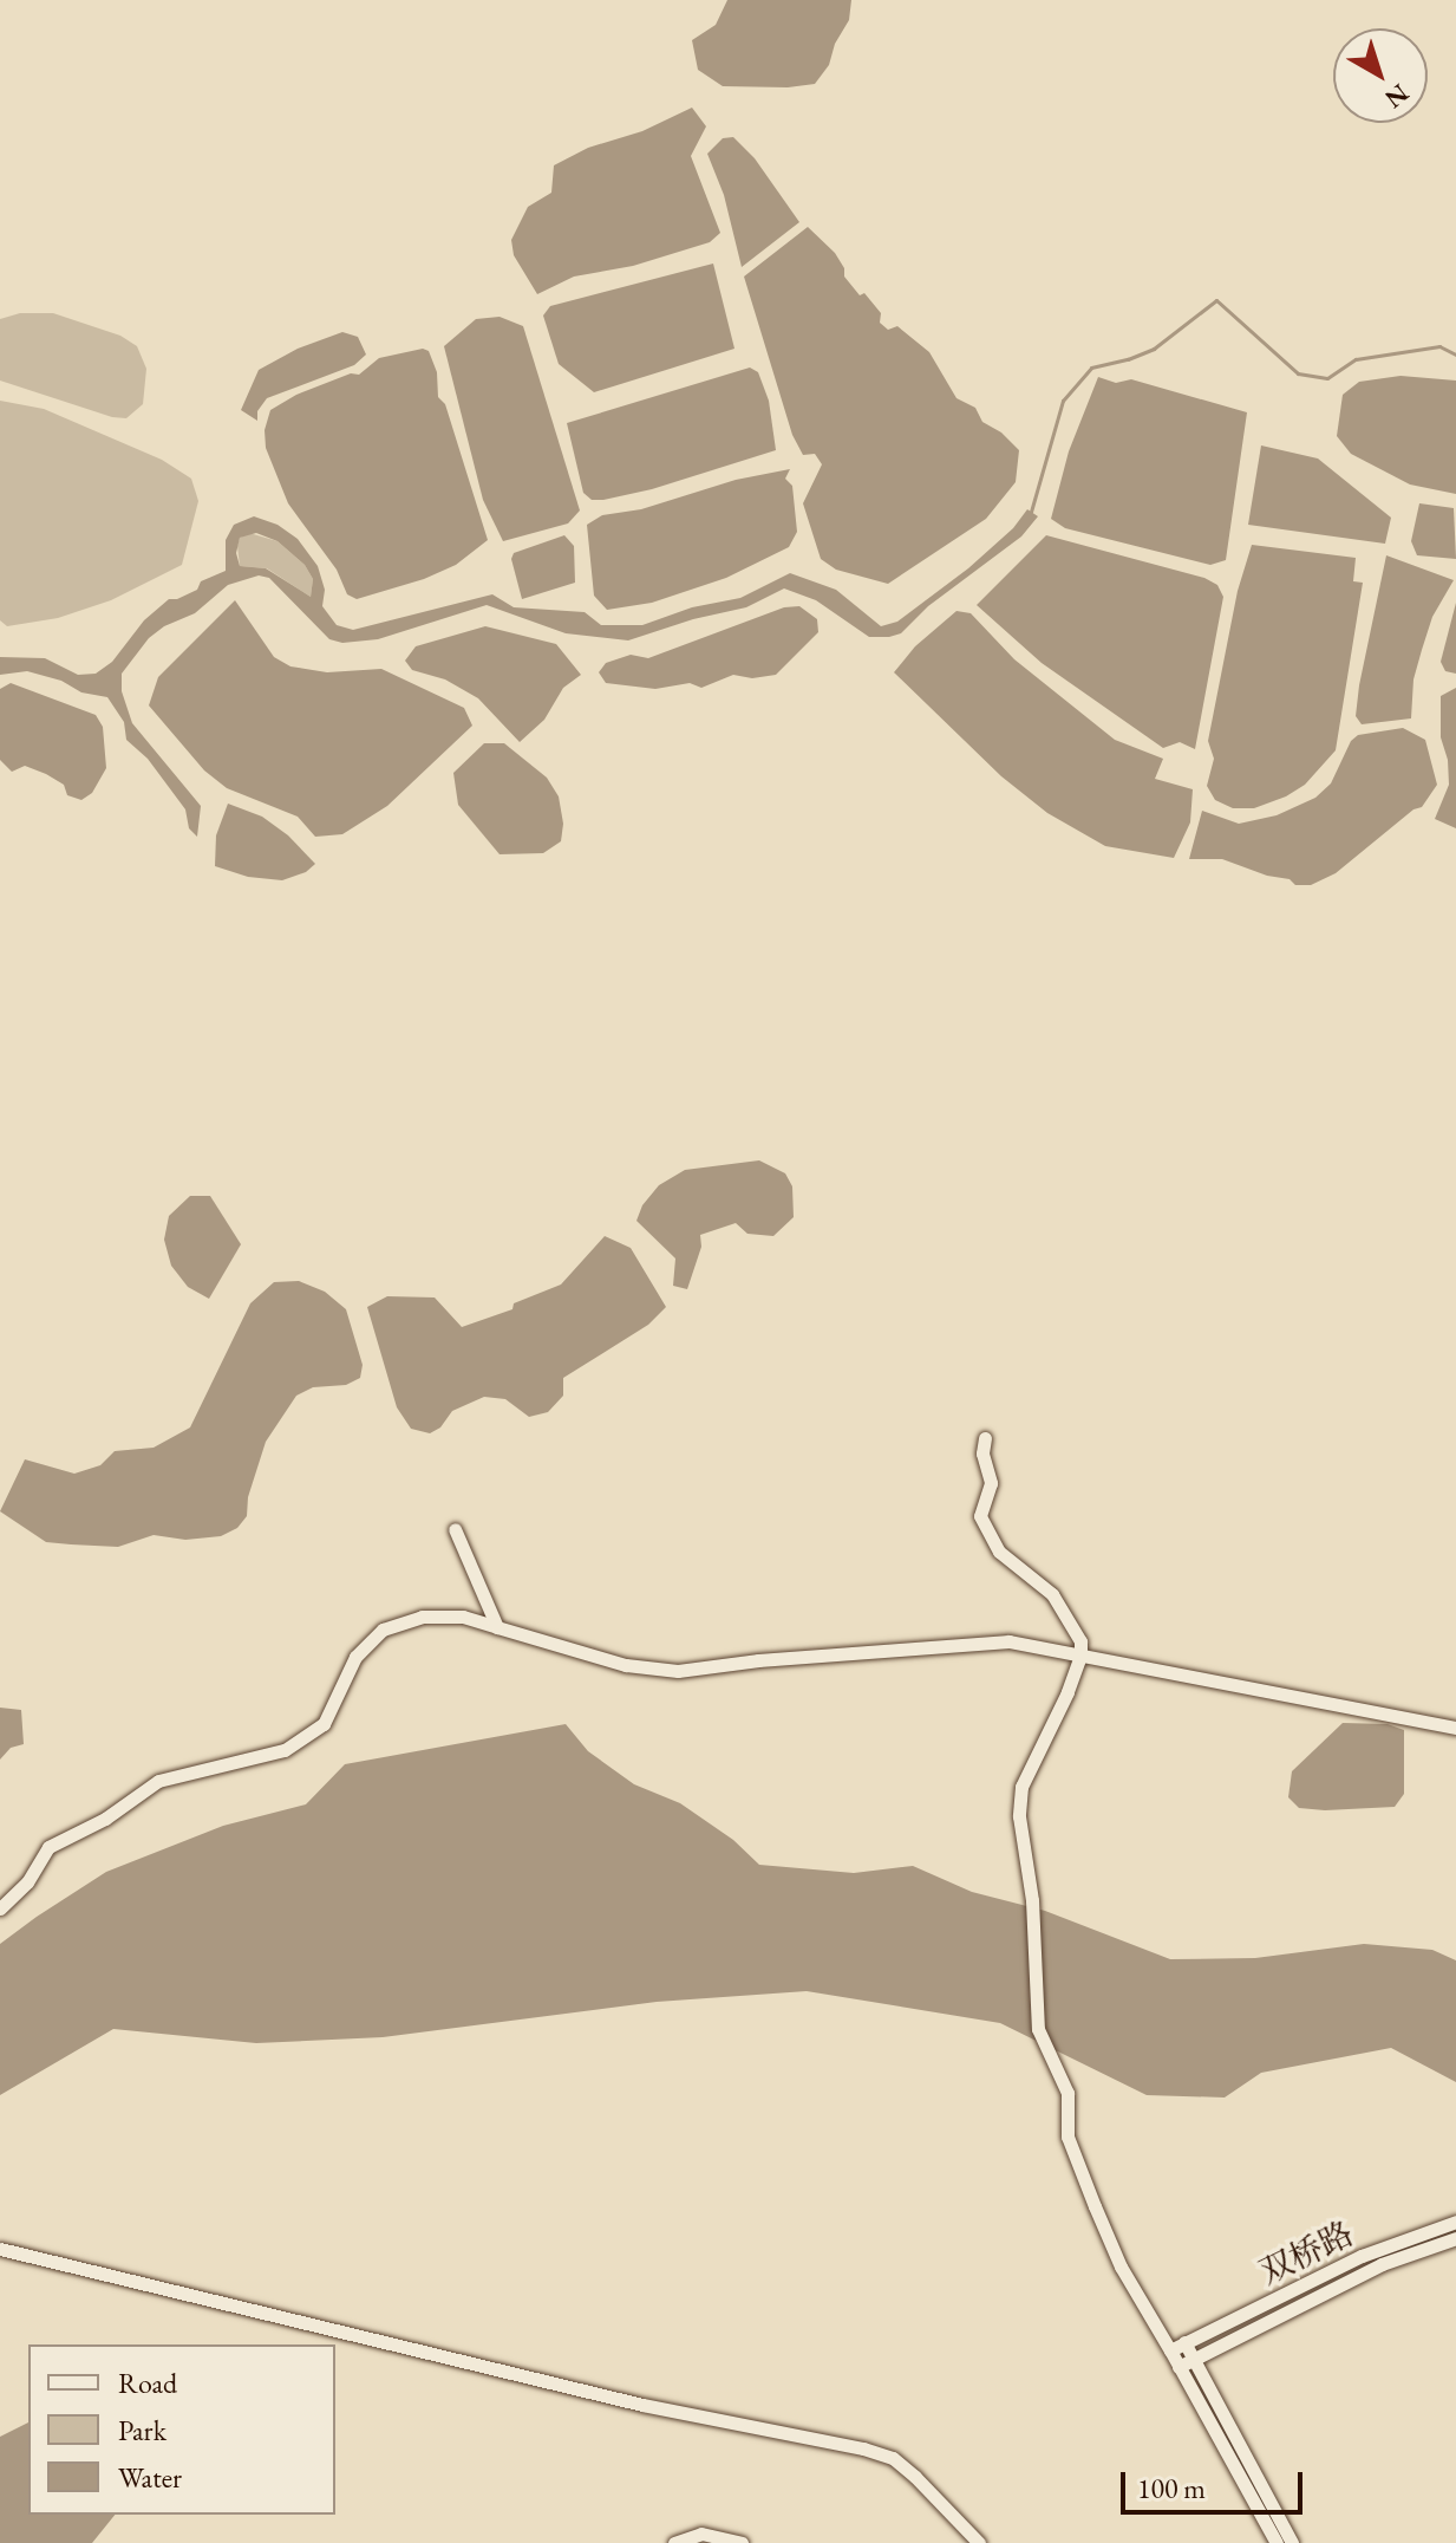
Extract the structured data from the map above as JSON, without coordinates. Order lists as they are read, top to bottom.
{
  "streets": {
    "street": ["双桥路"]
  },
  "legend": ["Road", "Park", "Water"],
  "scale_bar": "100 m",
  "north": "bottom right"
}
